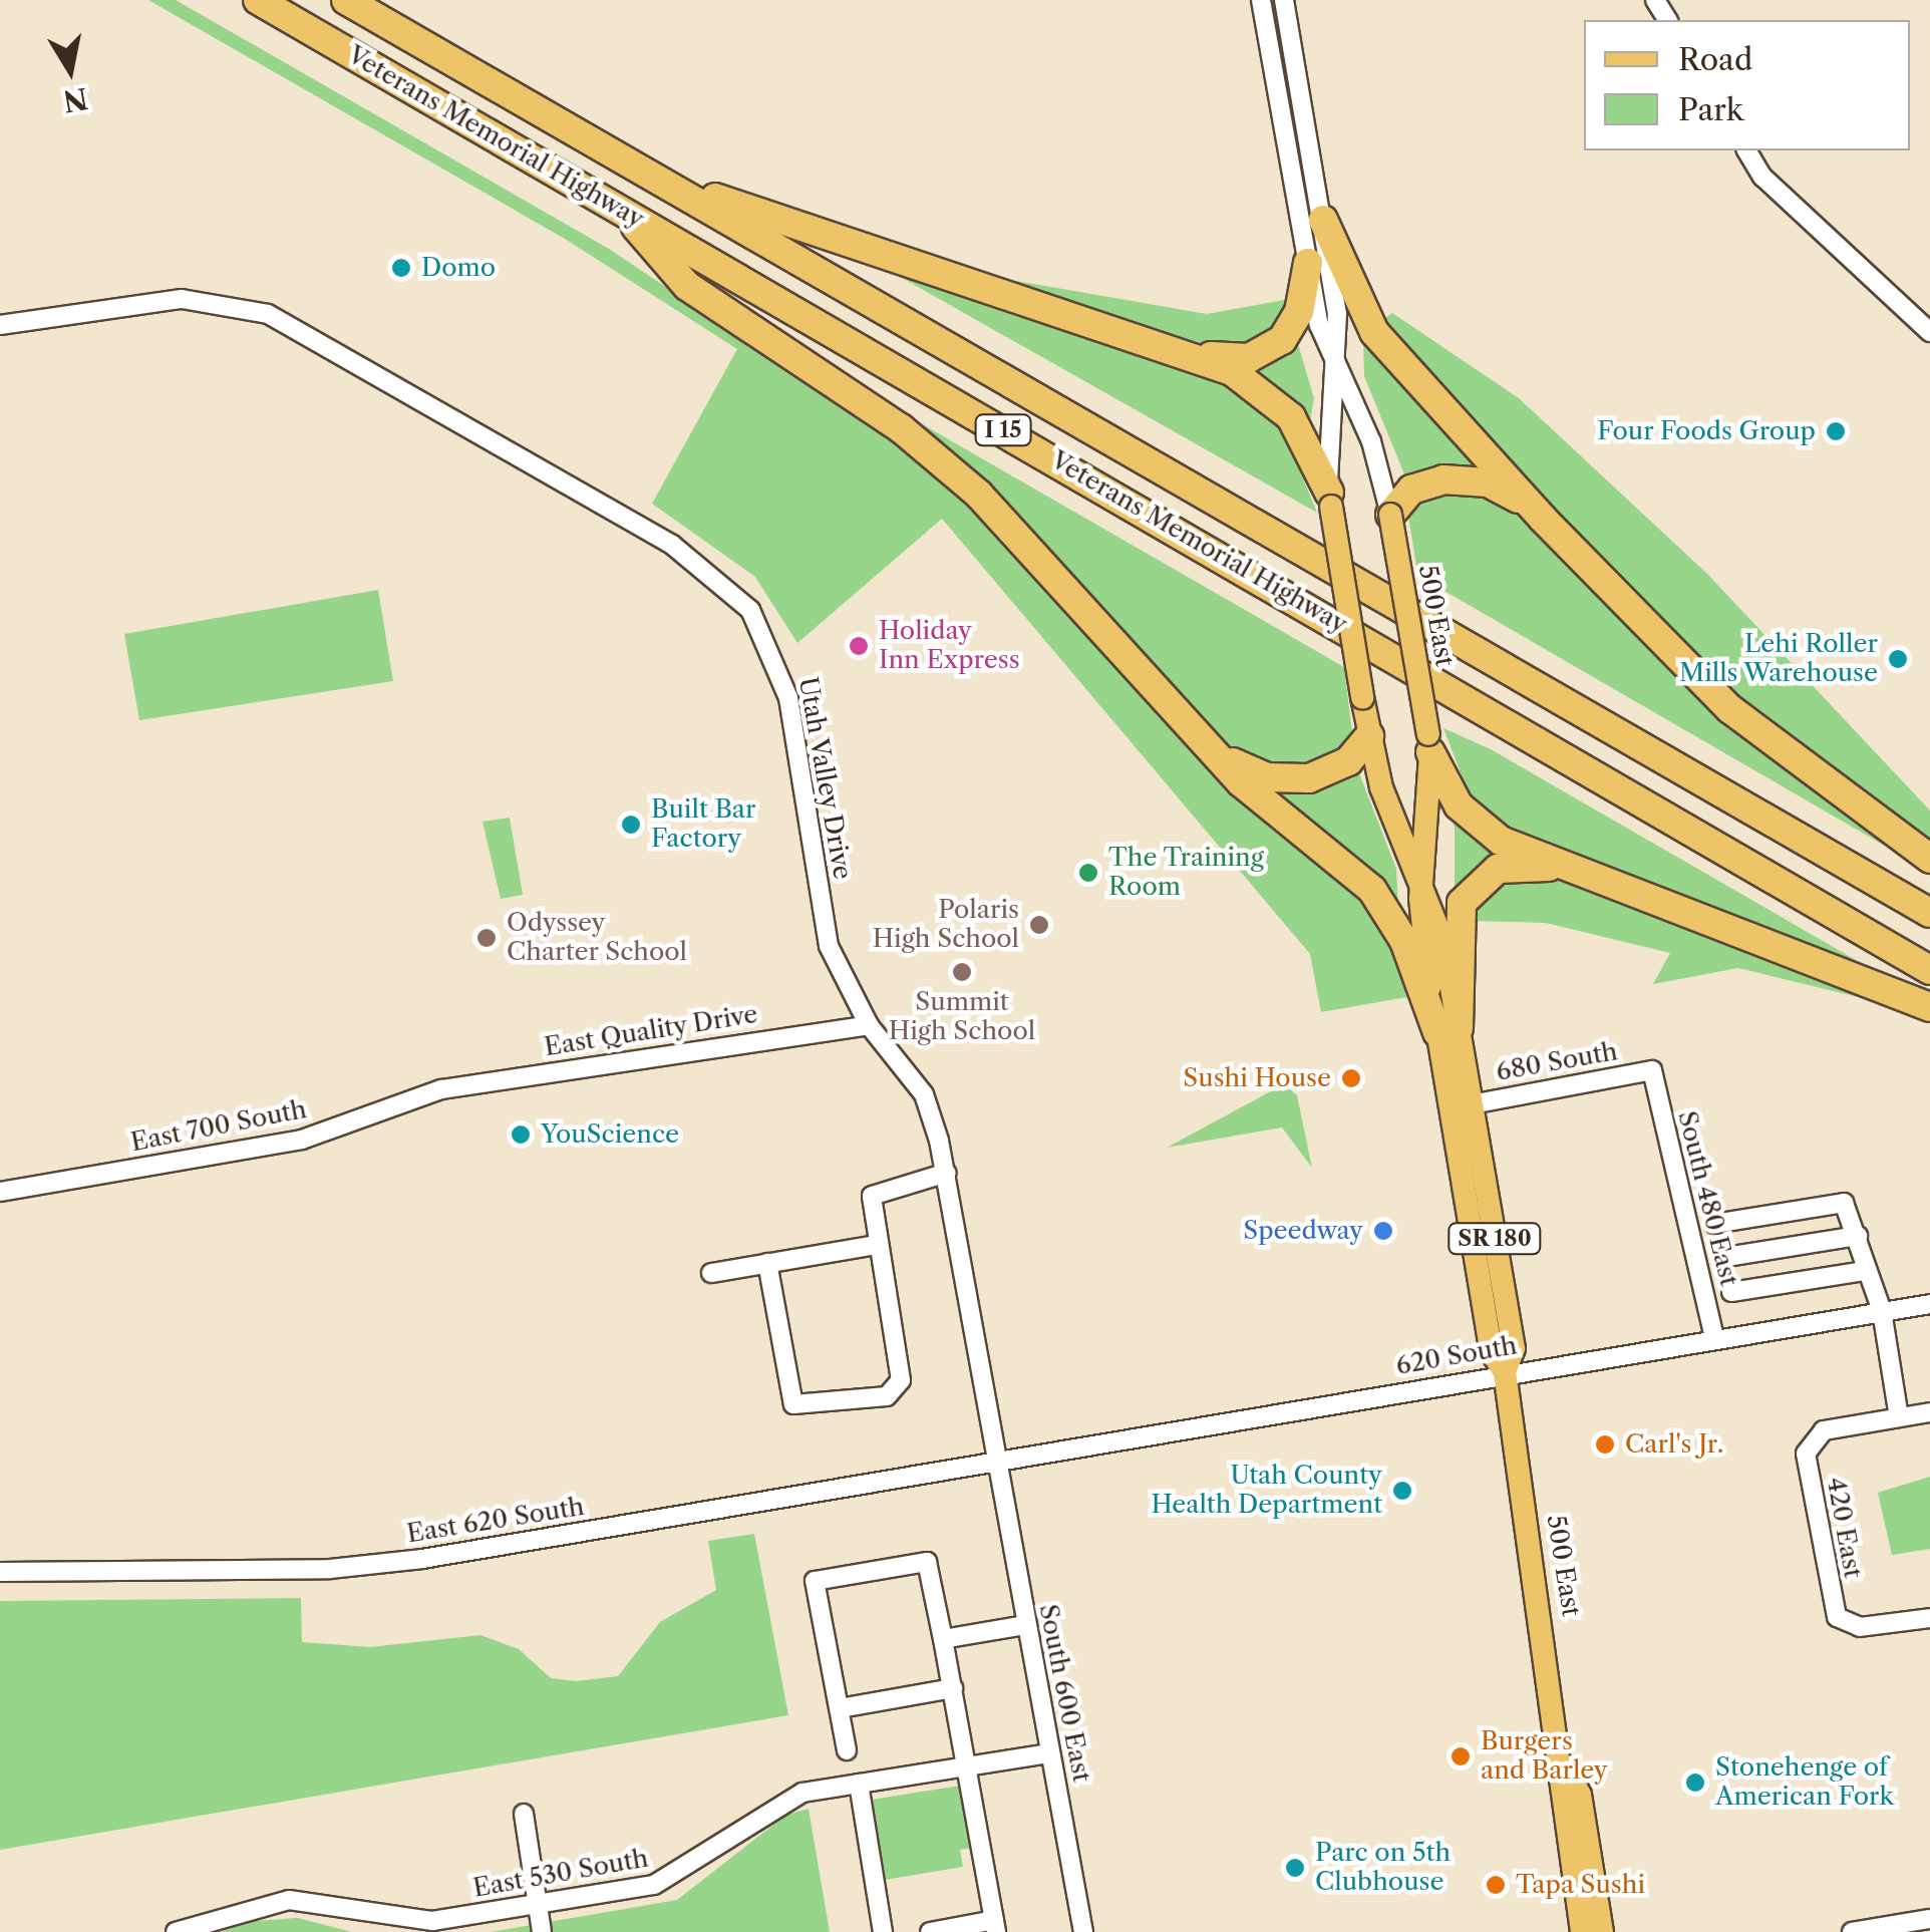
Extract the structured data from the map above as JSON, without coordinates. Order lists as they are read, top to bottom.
{
  "streets": {
    "highway": ["Veterans Memorial Highway", "I 15"],
    "main road": ["500 East", "SR 180"],
    "street": [
      "Utah Valley Drive",
      "East Quality Drive",
      "680 South",
      "East 700 South",
      "South 480 East",
      "620 South",
      "East 620 South",
      "420 East",
      "South 600 East",
      "East 530 South"
    ]
  },
  "crossings": [
    ["500 East", "680 South"],
    ["500 East", "620 South"],
    ["Utah Valley Drive", "East Quality Drive"],
    ["Utah Valley Drive", "620 South"],
    ["Utah Valley Drive", "East 620 South"],
    ["Utah Valley Drive", "South 600 East"],
    ["East Quality Drive", "East 700 South"],
    ["680 South", "South 480 East"],
    ["South 480 East", "620 South"],
    ["620 South", "East 620 South"],
    ["620 South", "South 600 East"],
    ["East 620 South", "South 600 East"],
    ["South 600 East", "East 530 South"]
  ],
  "places": [
    "Domo",
    "Four Foods Group",
    "Holiday Inn Express",
    "Lehi Roller Mills Warehouse",
    "Built Bar Factory",
    "The Training Room",
    "Polaris High School",
    "Odyssey Charter School",
    "Summit High School",
    "Sushi House",
    "YouScience",
    "Speedway",
    "Carl's Jr.",
    "Utah County Health Department",
    "Burgers and Barley",
    "Stonehenge of American Fork",
    "Parc on 5th Clubhouse",
    "Tapa Sushi"
  ],
  "legend": ["Road", "Park"],
  "north": "bottom"
}
